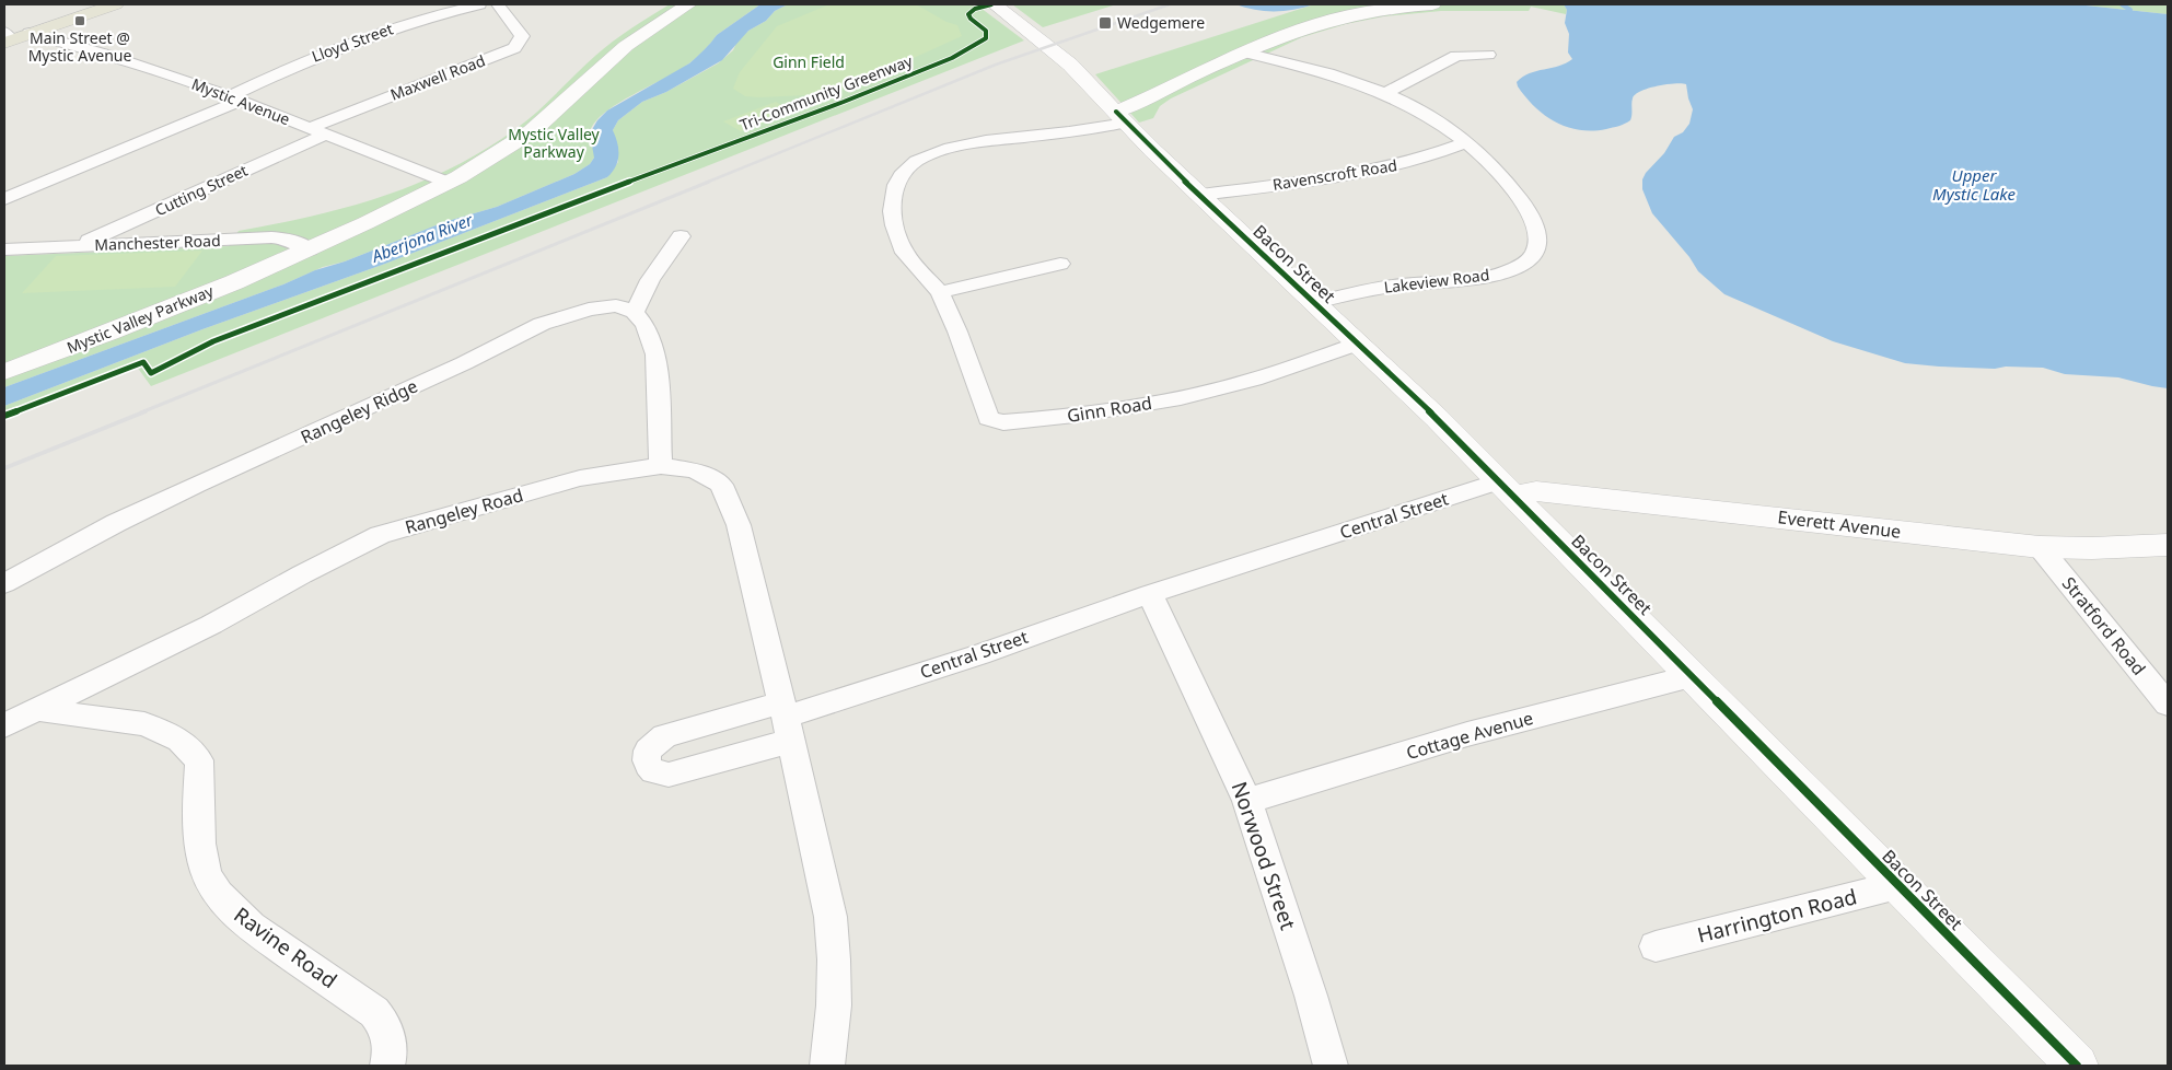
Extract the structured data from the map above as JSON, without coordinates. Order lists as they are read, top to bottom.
{
  "streets": {
    "main road": ["Bacon Street", "Mystic Valley Parkway", "Everett Avenue"],
    "street": [
      "Lloyd Street",
      "Maxwell Road",
      "Mystic Avenue",
      "Ravenscroft Road",
      "Cutting Street",
      "Manchester Road",
      "Lakeview Road",
      "Ginn Road",
      "Rangeley Ridge",
      "Rangeley Road",
      "Central Street",
      "Stratford Road",
      "Cottage Avenue",
      "Norwood Street",
      "Harrington Road",
      "Ravine Road"
    ],
    "cycle path": ["Tri-Community Greenway"]
  },
  "crossings": [
    ["Lloyd Street", "Mystic Avenue"],
    ["Maxwell Road", "Mystic Avenue"],
    ["Maxwell Road", "Cutting Street"],
    ["Mystic Avenue", "Cutting Street"],
    ["Mystic Avenue", "Mystic Valley Parkway"],
    ["Ravenscroft Road", "Bacon Street"],
    ["Ravenscroft Road", "Lakeview Road"],
    ["Cutting Street", "Manchester Road"],
    ["Manchester Road", "Mystic Valley Parkway"],
    ["Bacon Street", "Lakeview Road"],
    ["Bacon Street", "Ginn Road"],
    ["Bacon Street", "Central Street"],
    ["Bacon Street", "Everett Avenue"],
    ["Bacon Street", "Cottage Avenue"],
    ["Bacon Street", "Harrington Road"],
    ["Rangeley Road", "Central Street"],
    ["Rangeley Road", "Ravine Road"],
    ["Central Street", "Everett Avenue"],
    ["Central Street", "Norwood Street"],
    ["Everett Avenue", "Stratford Road"],
    ["Cottage Avenue", "Norwood Street"]
  ],
  "water": ["Upper Mystic Lake", "Aberjona River"],
  "parks": ["Ginn Field", "Mystic Valley Parkway"],
  "places": {
    "transit": ["Main Street @ Mystic Avenue", "Wedgemere"]
  }
}
